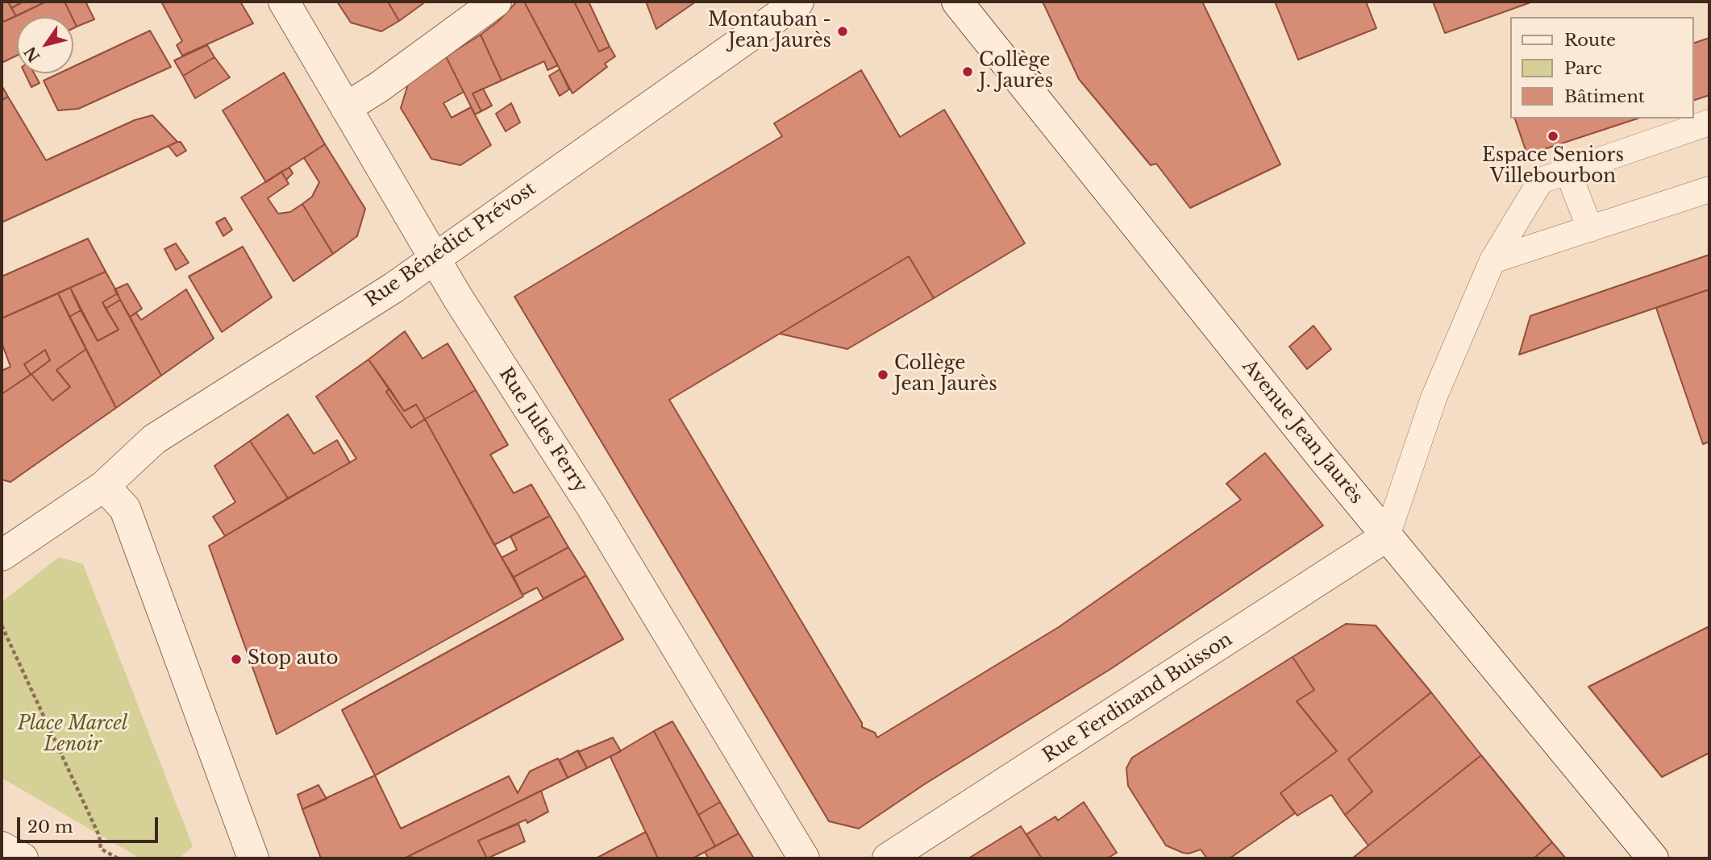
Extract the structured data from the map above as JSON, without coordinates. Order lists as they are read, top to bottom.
{
  "streets": {
    "street": [
      "Rue Bénédict Prévost",
      "Rue Jules Ferry",
      "Avenue Jean Jaurès",
      "Rue Ferdinand Buisson"
    ]
  },
  "crossings": [
    ["Rue Bénédict Prévost", "Rue Jules Ferry"],
    ["Avenue Jean Jaurès", "Rue Ferdinand Buisson"]
  ],
  "parks": ["Place Marcel Lenoir"],
  "places": [
    "Montauban - Jean Jaurès",
    "Collège J. Jaurès",
    "Espace Seniors Villebourbon",
    "Collège Jean Jaurès",
    "Stop auto"
  ],
  "legend": ["Route", "Parc", "Bâtiment"],
  "scale_bar": "20 m",
  "north": "bottom left"
}
